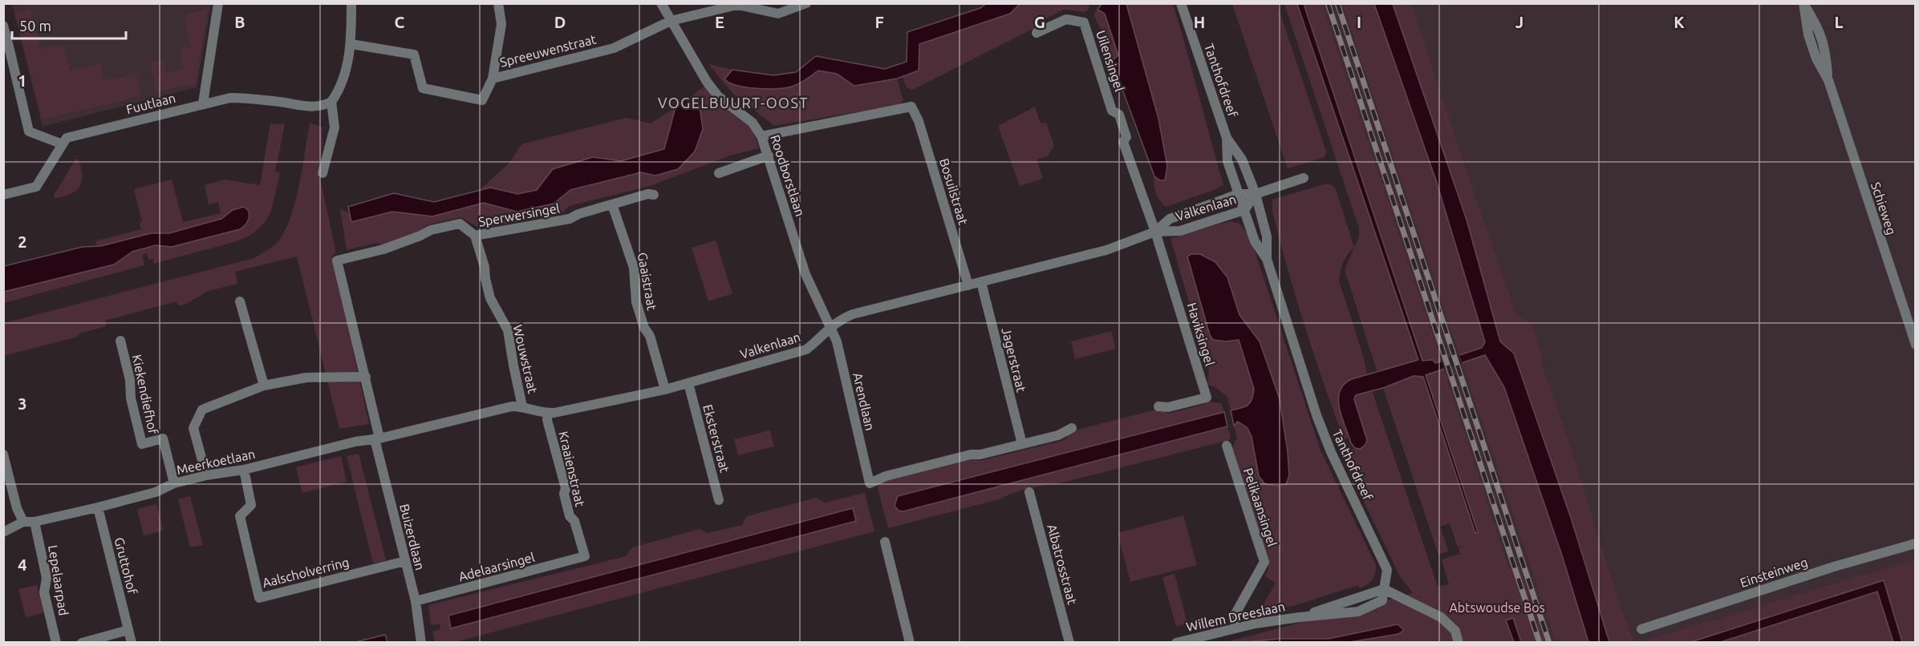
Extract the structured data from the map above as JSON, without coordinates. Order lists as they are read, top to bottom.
{
  "streets": {
    "street": [
      "Spreeuwenstraat",
      "Uilensingel",
      "Tanthofdreef",
      "Fuutlaan",
      "Roodborstlaan",
      "Bosuilstraat",
      "Valkenlaan",
      "Schieweg",
      "Sperwersingel",
      "Gaaistraat",
      "Haviksingel",
      "Wouwstraat",
      "Jagerstraat",
      "Kiekendiefhof",
      "Arendlaan",
      "Eksterstraat",
      "Meerkoetlaan",
      "Kraaienstraat",
      "Pelikaansingel",
      "Buizerdlaan",
      "Albatrosstraat",
      "Gruttohof",
      "Adelaarsingel",
      "Aalscholverring",
      "Einsteinweg",
      "Lepelaarpad",
      "Willem Dreeslaan"
    ]
  },
  "crossings": [
    ["Spreeuwenstraat", "Roodborstlaan"],
    ["Uilensingel", "Valkenlaan"],
    ["Uilensingel", "Haviksingel"],
    ["Tanthofdreef", "Valkenlaan"],
    ["Tanthofdreef", "Willem Dreeslaan"],
    ["Roodborstlaan", "Bosuilstraat"],
    ["Roodborstlaan", "Valkenlaan"],
    ["Roodborstlaan", "Arendlaan"],
    ["Bosuilstraat", "Valkenlaan"],
    ["Valkenlaan", "Gaaistraat"],
    ["Valkenlaan", "Haviksingel"],
    ["Valkenlaan", "Wouwstraat"],
    ["Valkenlaan", "Jagerstraat"],
    ["Valkenlaan", "Arendlaan"],
    ["Valkenlaan", "Eksterstraat"],
    ["Valkenlaan", "Meerkoetlaan"],
    ["Valkenlaan", "Kraaienstraat"],
    ["Valkenlaan", "Buizerdlaan"],
    ["Sperwersingel", "Gaaistraat"],
    ["Sperwersingel", "Wouwstraat"],
    ["Sperwersingel", "Buizerdlaan"],
    ["Jagerstraat", "Arendlaan"],
    ["Kiekendiefhof", "Meerkoetlaan"],
    ["Meerkoetlaan", "Buizerdlaan"],
    ["Meerkoetlaan", "Gruttohof"],
    ["Meerkoetlaan", "Aalscholverring"],
    ["Meerkoetlaan", "Lepelaarpad"],
    ["Kraaienstraat", "Adelaarsingel"],
    ["Pelikaansingel", "Willem Dreeslaan"],
    ["Buizerdlaan", "Adelaarsingel"],
    ["Buizerdlaan", "Aalscholverring"]
  ],
  "districts": ["VOGELBUURT-OOST"],
  "parks": ["Abtswoudse Bos"],
  "scale_bar": "50 m",
  "grid": {
    "columns": [
      "B",
      "C",
      "D",
      "E",
      "F",
      "G",
      "H",
      "I",
      "J",
      "K",
      "L"
    ],
    "rows": [
      "1",
      "2",
      "3",
      "4"
    ]
  }
}
